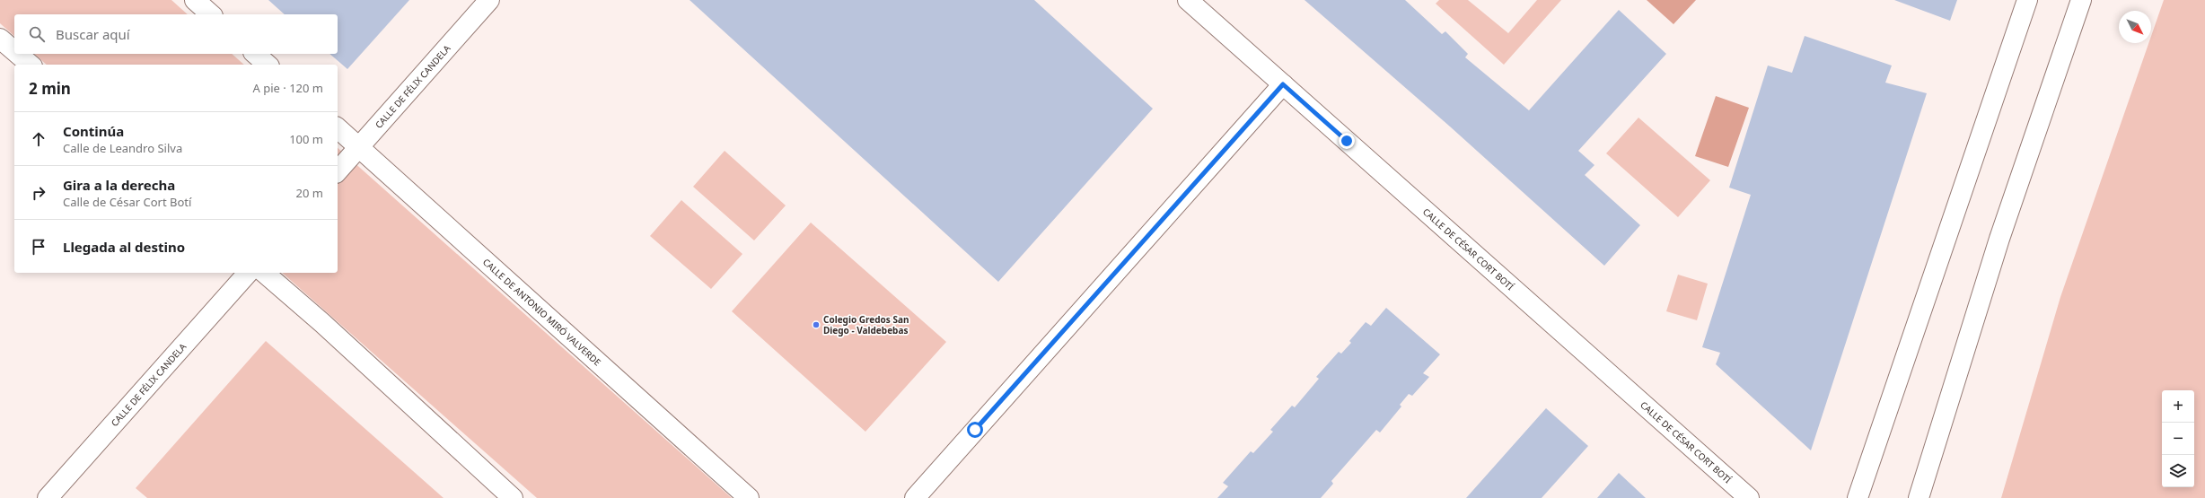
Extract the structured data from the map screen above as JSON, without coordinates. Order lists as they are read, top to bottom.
{
  "streets": {
    "street": ["CALLE DE FÉLIX CANDELA", "CALLE DE CÉSAR CORT BOTÍ", "CALLE DE ANTONIO MIRÓ VALVERDE"]
  },
  "crossings": [
    ["CALLE DE FÉLIX CANDELA", "CALLE DE ANTONIO MIRÓ VALVERDE"]
  ],
  "places": ["Colegio Gredos San Diego - Valdebebas"],
  "north": "bottom right",
  "page": {
    "search": "Buscar aquí",
    "heading": ["2 min", "A pie · 120 m"],
    "list": [
      ["Continúa", "Calle de Leandro Silva", "100 m"],
      ["Gira a la derecha", "Calle de César Cort Botí", "20 m"],
      "Llegada al destino"
    ],
    "map_buttons": ["+", "−"]
  }
}
